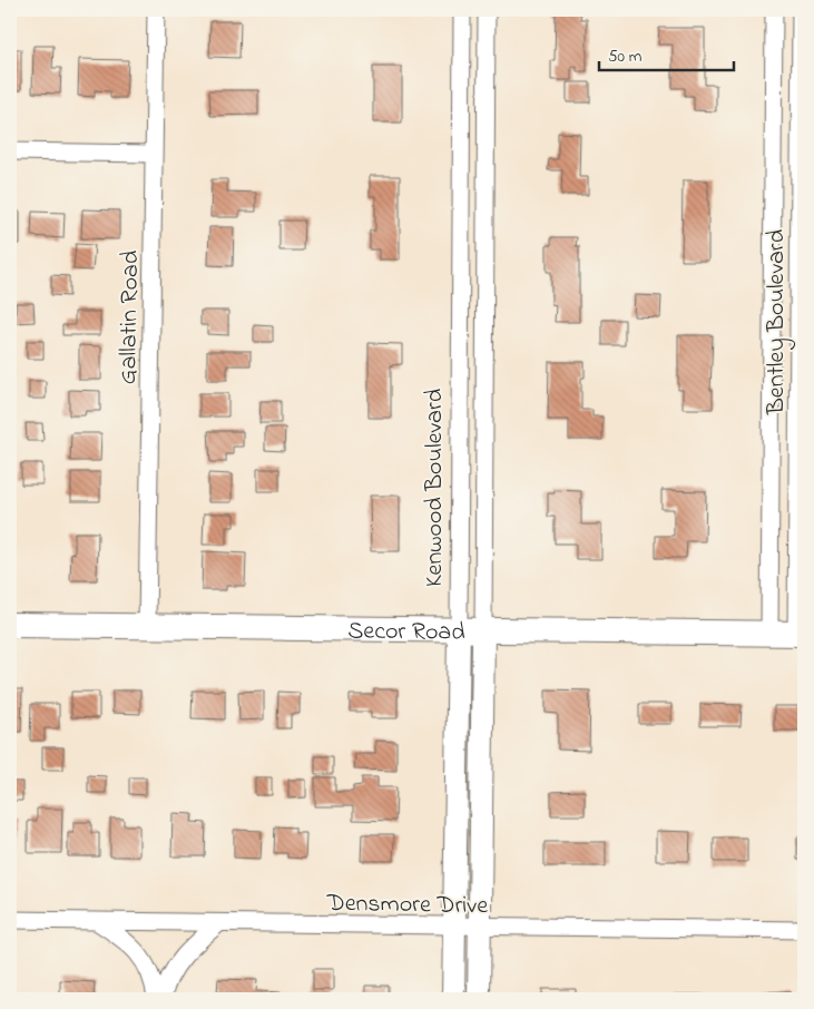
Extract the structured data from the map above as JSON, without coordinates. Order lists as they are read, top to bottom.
{
  "streets": {
    "main road": ["Secor Road"],
    "street": [
      "Gallatin Road",
      "Bentley Boulevard",
      "Kenwood Boulevard",
      "Densmore Drive"
    ]
  },
  "crossings": [
    ["Gallatin Road", "Secor Road"],
    ["Bentley Boulevard", "Secor Road"],
    ["Kenwood Boulevard", "Secor Road"],
    ["Kenwood Boulevard", "Densmore Drive"]
  ],
  "scale_bar": "50 m"
}
